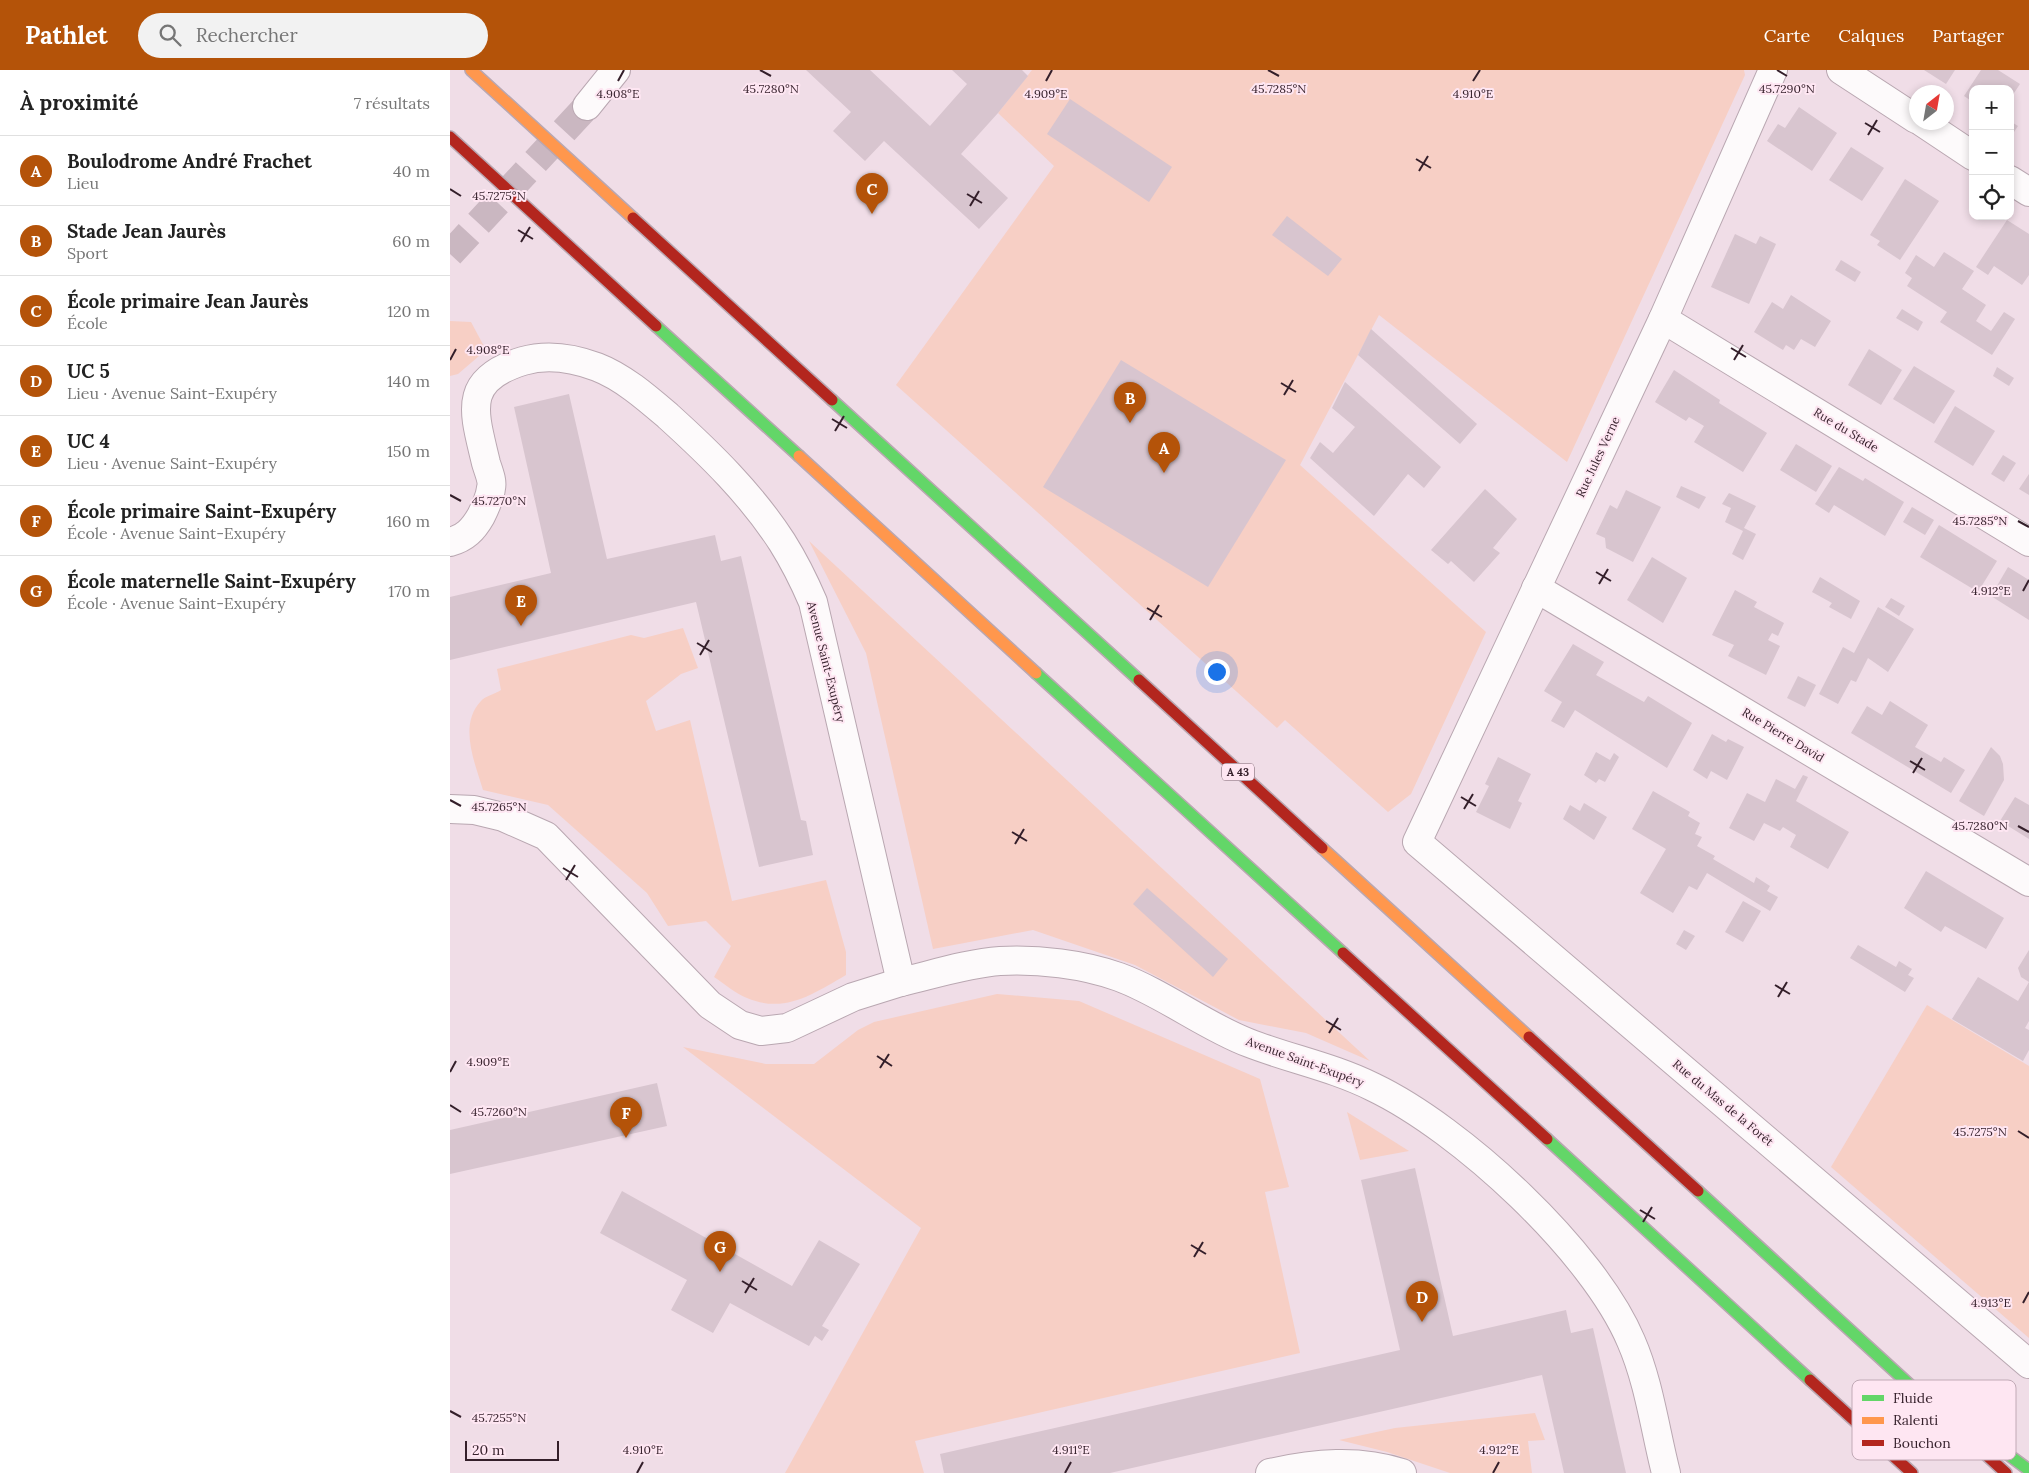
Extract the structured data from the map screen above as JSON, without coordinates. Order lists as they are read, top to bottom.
{
  "streets": {
    "highway": ["A 43"],
    "street": [
      "Rue du Stade",
      "Rue Jules Verne",
      "Avenue Saint-Exupéry",
      "Rue Pierre David",
      "Rue du Mas de la Forêt"
    ]
  },
  "crossings": [
    ["Rue du Stade", "Rue Jules Verne"],
    ["Rue Jules Verne", "Rue Pierre David"],
    ["Rue Jules Verne", "Rue du Mas de la Forêt"]
  ],
  "legend": ["Fluide", "Ralenti", "Bouchon"],
  "scale_bar": "20 m",
  "north": "top right",
  "page": {
    "header": "Pathlet",
    "search": "Rechercher",
    "nav": ["Carte", "Calques", "Partager"],
    "heading": ["À proximité", "7 résultats"],
    "map_buttons": ["+", "−"],
    "list": [
      {
        "mark": "A",
        "name": "Boulodrome André Frachet",
        "note": "Lieu",
        "value": "40 m"
      },
      {
        "mark": "B",
        "name": "Stade Jean Jaurès",
        "note": "Sport",
        "value": "60 m"
      },
      {
        "mark": "C",
        "name": "École primaire Jean Jaurès",
        "note": "École",
        "value": "120 m"
      },
      {
        "mark": "D",
        "name": "UC 5",
        "note": "Lieu · Avenue Saint-Exupéry",
        "value": "140 m"
      },
      {
        "mark": "E",
        "name": "UC 4",
        "note": "Lieu · Avenue Saint-Exupéry",
        "value": "150 m"
      },
      {
        "mark": "F",
        "name": "École primaire Saint-Exupéry",
        "note": "École · Avenue Saint-Exupéry",
        "value": "160 m"
      },
      {
        "mark": "G",
        "name": "École maternelle Saint-Exupéry",
        "note": "École · Avenue Saint-Exupéry",
        "value": "170 m"
      }
    ],
    "pins": [
      "C",
      "B",
      "A",
      "E",
      "F",
      "G",
      "D"
    ],
    "scale": "20 m"
  },
  "coordinates": [
    "45.7280°N",
    "45.7285°N",
    "45.7290°N",
    "4.908°E",
    "4.909°E",
    "4.910°E",
    "45.7275°N",
    "45.7270°N",
    "4.912°E",
    "45.7265°N",
    "45.7260°N",
    "4.913°E",
    "45.7255°N",
    "4.911°E"
  ]
}
